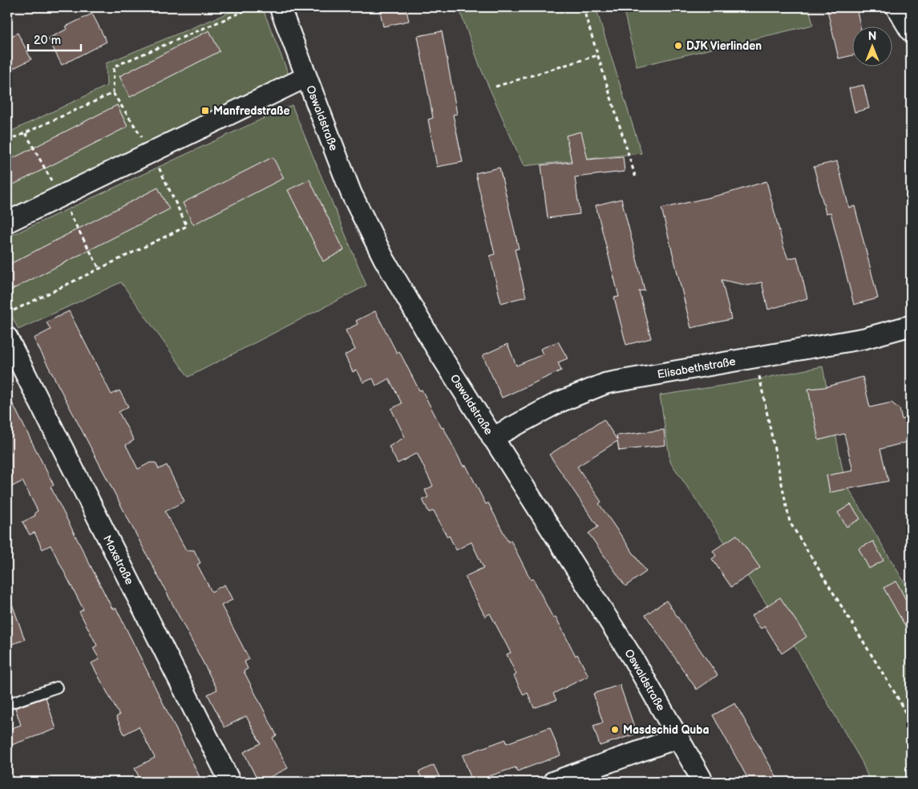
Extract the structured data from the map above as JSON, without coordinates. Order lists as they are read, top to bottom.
{
  "streets": {
    "street": ["Oswaldstraße", "Elisabethstraße", "Maxstraße"]
  },
  "crossings": [
    ["Oswaldstraße", "Elisabethstraße"]
  ],
  "places": {
    "other": ["DJK Vierlinden", "Masdschid Quba"],
    "transit": ["Manfredstraße"]
  },
  "scale_bar": "20 m",
  "north": "top"
}
